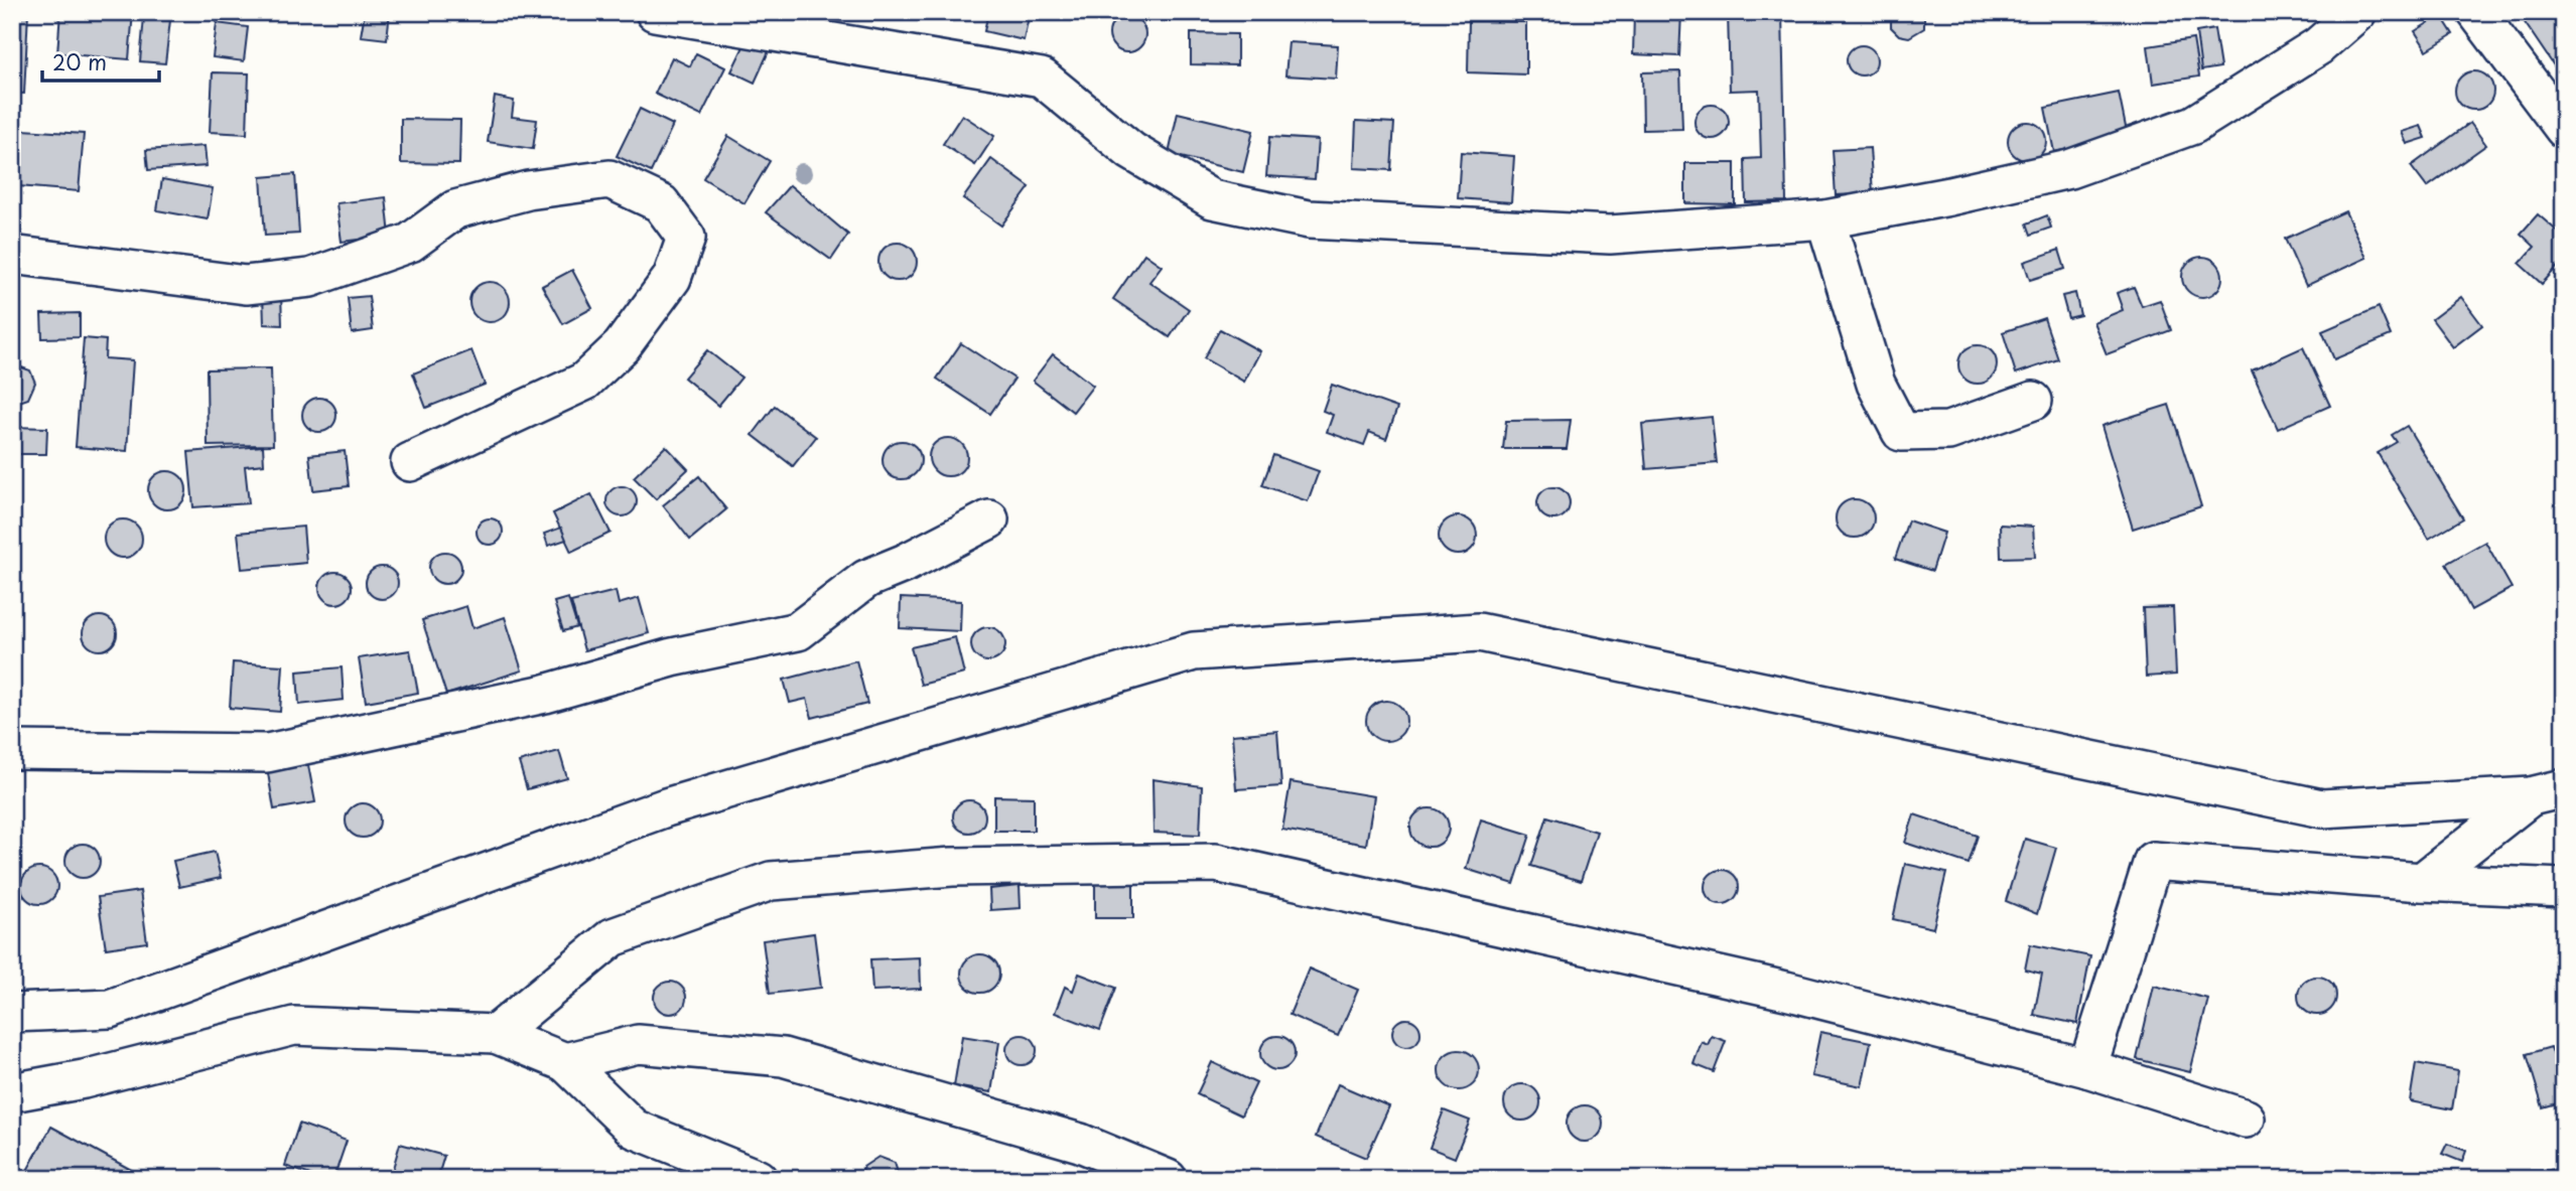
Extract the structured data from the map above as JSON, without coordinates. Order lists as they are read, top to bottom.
{
  "scale_bar": "20 m"
}
